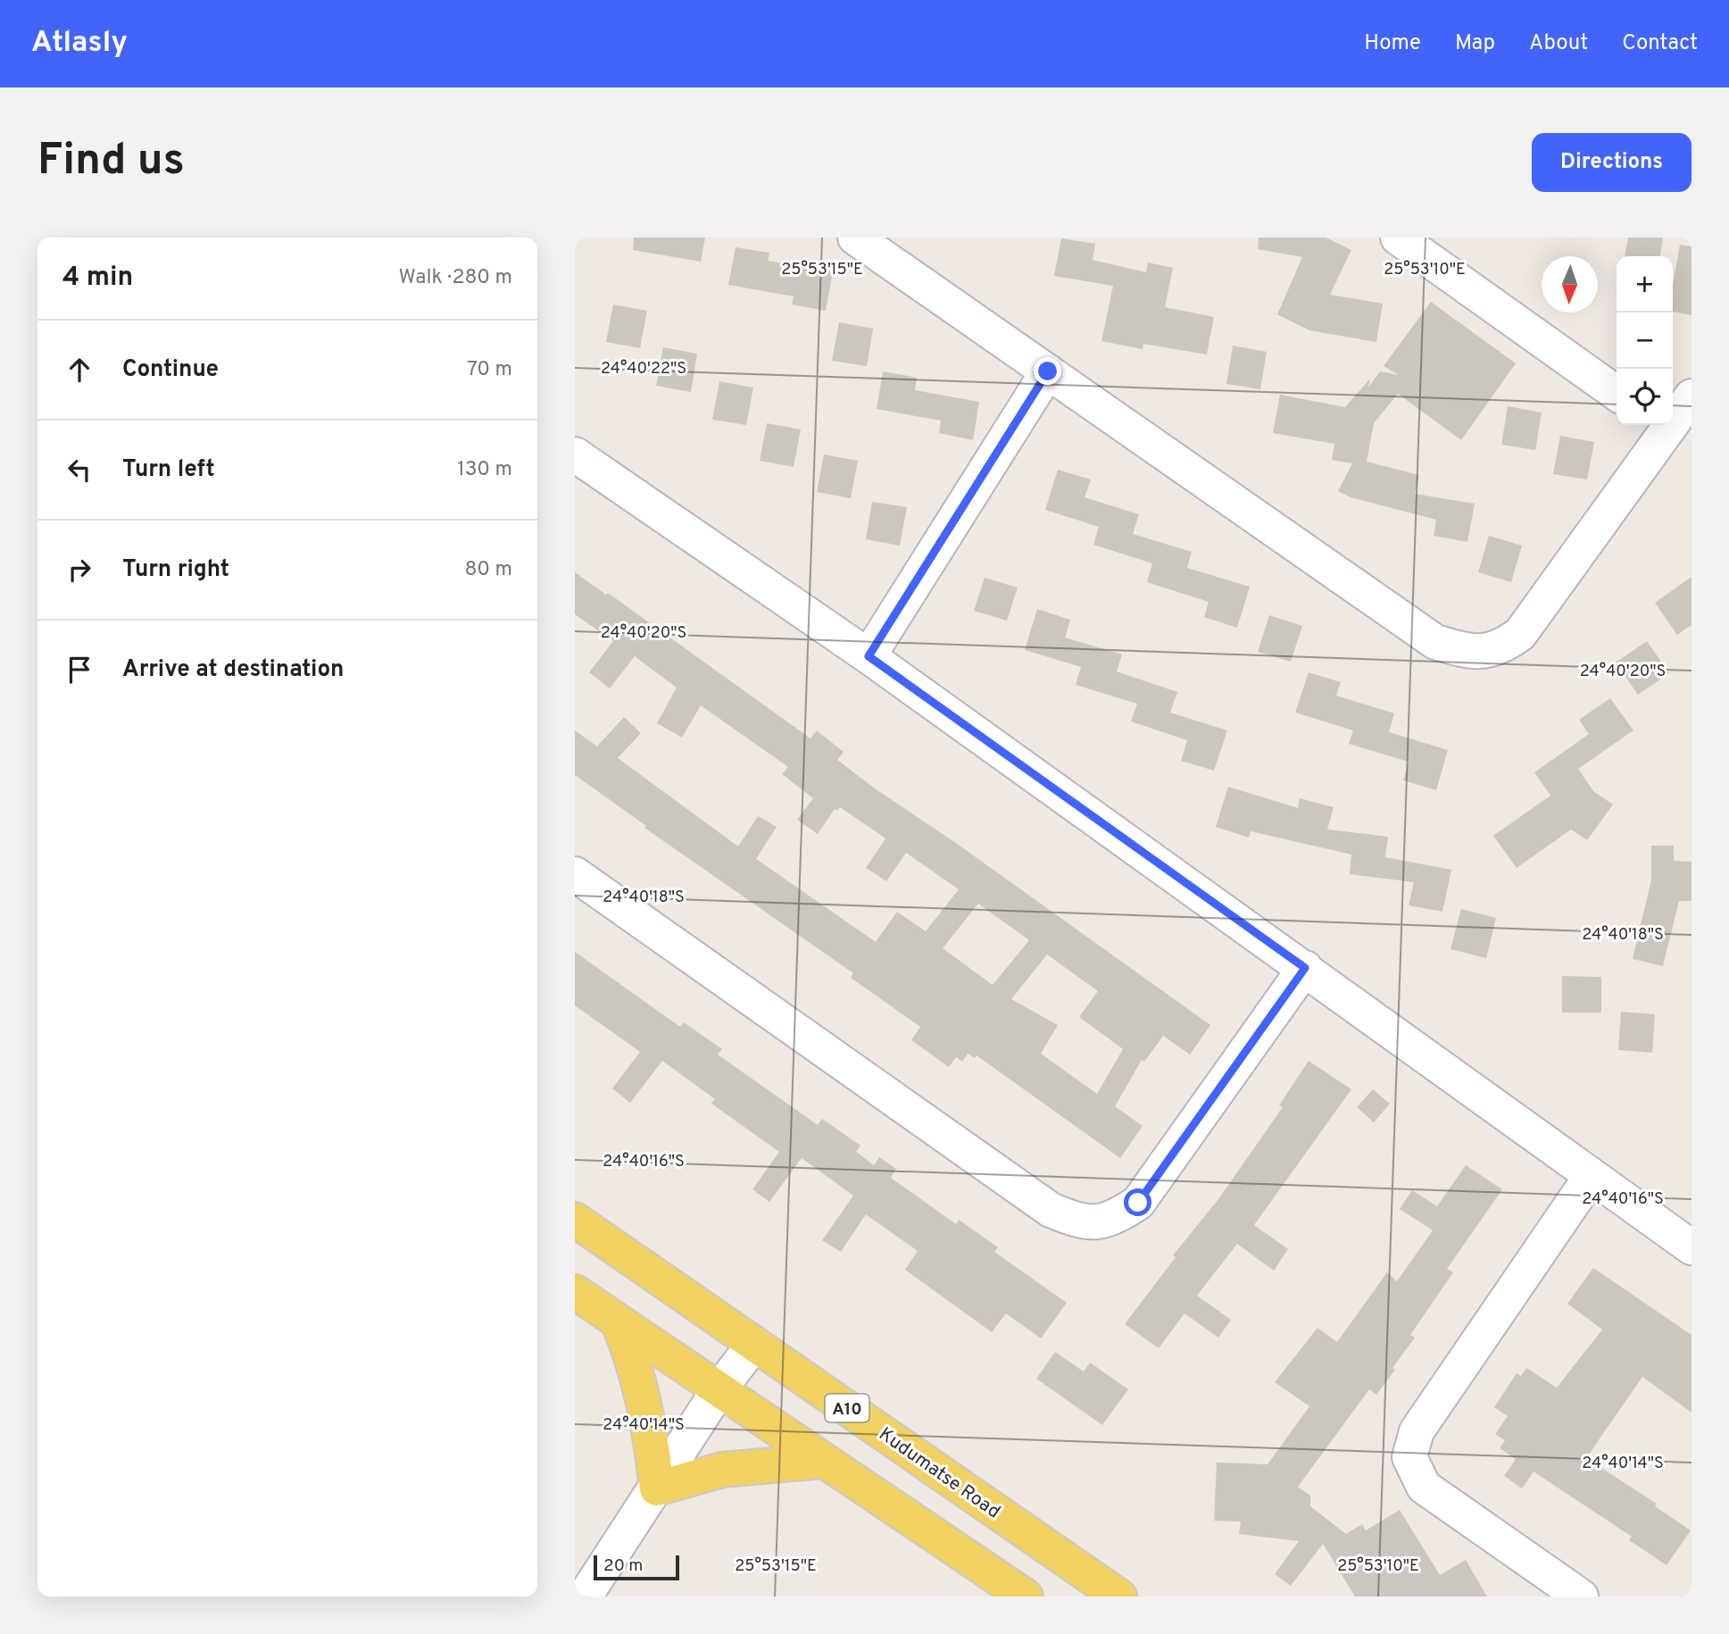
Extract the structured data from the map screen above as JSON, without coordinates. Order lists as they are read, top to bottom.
{
  "streets": {
    "main road": ["A10", "Kudumatse Road"]
  },
  "scale_bar": "20 m",
  "north": "bottom",
  "page": {
    "header": "Atlasly",
    "nav": [
      "Home",
      "Map",
      "About",
      "Contact"
    ],
    "buttons": "Directions",
    "title": "Find us",
    "heading": ["4 min", "Walk · 280 m"],
    "map_buttons": ["+", "−"],
    "list": [
      ["Continue", "70 m"],
      ["Turn left", "130 m"],
      ["Turn right", "80 m"],
      "Arrive at destination"
    ],
    "scale": "20 m"
  },
  "coordinates": [
    "25°53'15\"E",
    "25°53'10\"E",
    "24°40'22\"S",
    "24°40'20\"S",
    "24°40'18\"S",
    "24°40'16\"S",
    "24°40'14\"S"
  ]
}
